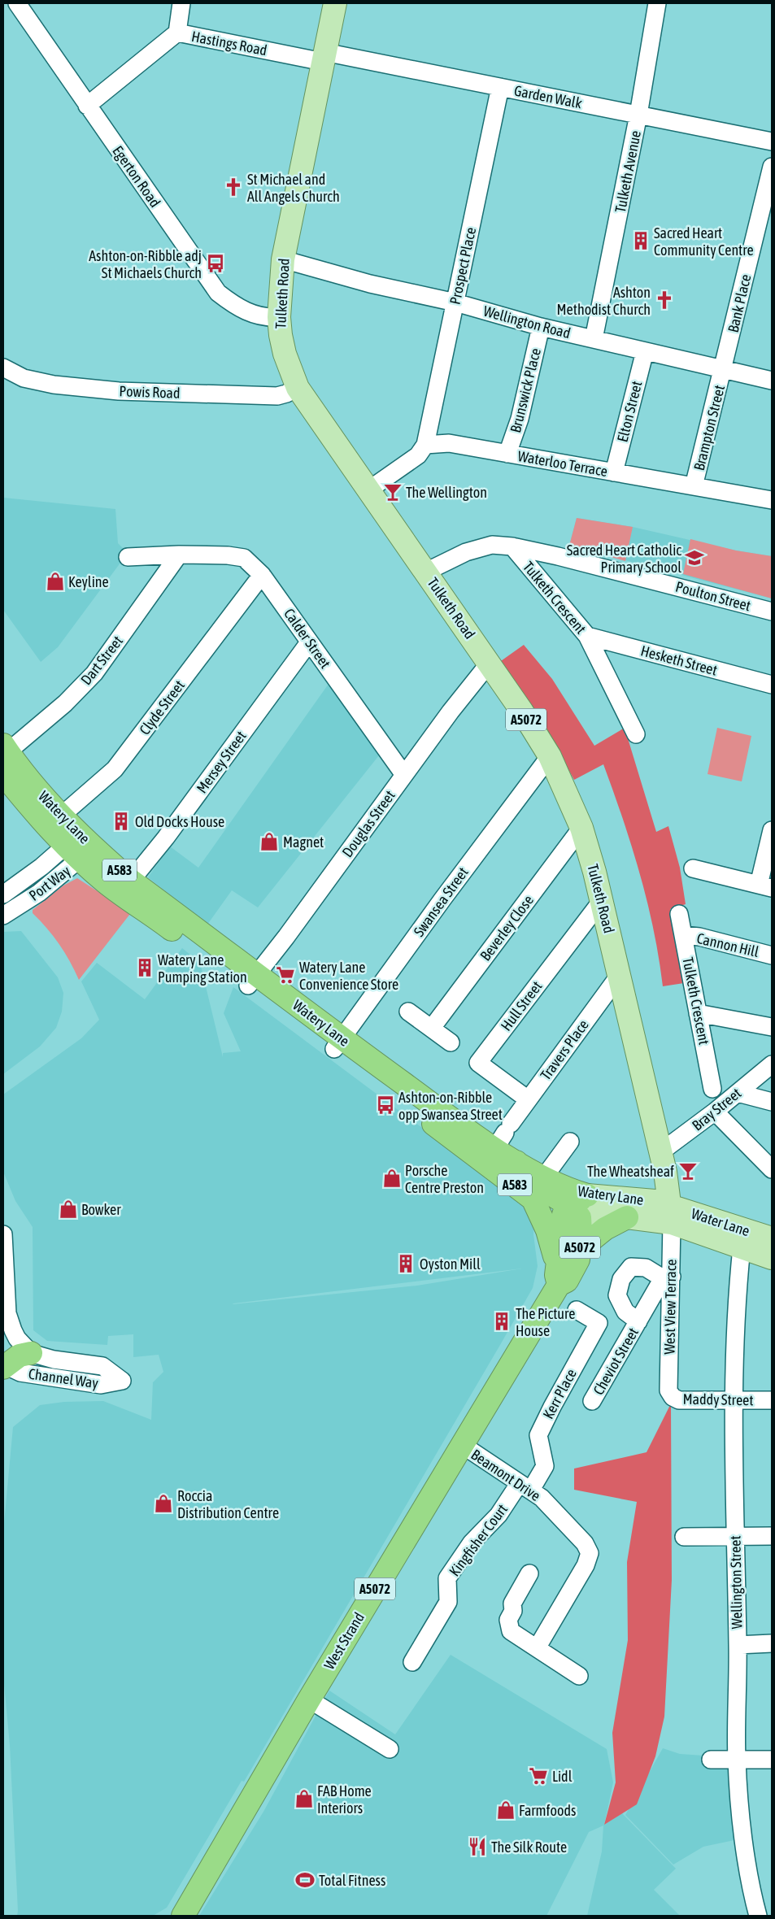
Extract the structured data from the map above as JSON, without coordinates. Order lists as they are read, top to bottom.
{
  "streets": {
    "highway": [
      "A5072",
      "Watery Lane",
      "A583",
      "West Strand"
    ],
    "main road": ["Tulketh Road", "Water Lane"],
    "street": [
      "Hastings Road",
      "Garden Walk",
      "Tulketh Avenue",
      "Egerton Road",
      "Prospect Place",
      "Bank Place",
      "Wellington Road",
      "Brunswick Place",
      "Powis Road",
      "Elton Street",
      "Brampton Street",
      "Waterloo Terrace",
      "Poulton Street",
      "Tulketh Crescent",
      "Calder Street",
      "Dart Street",
      "Hesketh Street",
      "Clyde Street",
      "Mersey Street",
      "Douglas Street",
      "Port Way",
      "Swansea Street",
      "Beverley Close",
      "Cannon Hill",
      "Hull Street",
      "Travers Place",
      "Bray Street",
      "West View Terrace",
      "Cheviot Street",
      "Channel Way",
      "Kerr Place",
      "Maddy Street",
      "Beamont Drive",
      "Kingfisher Court",
      "Wellington Street"
    ]
  },
  "crossings": [
    ["Hastings Road", "Garden Walk"],
    ["Hastings Road", "Egerton Road"],
    ["Hastings Road", "Tulketh Road"],
    ["Garden Walk", "Tulketh Avenue"],
    ["Garden Walk", "Prospect Place"],
    ["Garden Walk", "Tulketh Road"],
    ["Tulketh Avenue", "Wellington Road"],
    ["Egerton Road", "Tulketh Road"],
    ["Prospect Place", "Wellington Road"],
    ["Prospect Place", "Waterloo Terrace"],
    ["Tulketh Road", "Wellington Road"],
    ["Tulketh Road", "Powis Road"],
    ["Tulketh Road", "A5072"],
    ["Tulketh Road", "Watery Lane"],
    ["Tulketh Road", "Douglas Street"],
    ["Tulketh Road", "Swansea Street"],
    ["Tulketh Road", "Beverley Close"],
    ["Tulketh Road", "Hull Street"],
    ["Tulketh Road", "Travers Place"],
    ["Tulketh Road", "Bray Street"],
    ["Tulketh Road", "Water Lane"],
    ["Tulketh Road", "West View Terrace"],
    ["Bank Place", "Wellington Road"],
    ["Bank Place", "Brampton Street"],
    ["Wellington Road", "Brunswick Place"],
    ["Wellington Road", "Elton Street"],
    ["Wellington Road", "Brampton Street"],
    ["Brunswick Place", "Waterloo Terrace"],
    ["Elton Street", "Waterloo Terrace"],
    ["Brampton Street", "Waterloo Terrace"],
    ["Poulton Street", "Tulketh Crescent"],
    ["Tulketh Crescent", "Hesketh Street"],
    ["Tulketh Crescent", "Cannon Hill"],
    ["Calder Street", "Dart Street"],
    ["Calder Street", "Clyde Street"],
    ["Calder Street", "Mersey Street"],
    ["Calder Street", "Douglas Street"],
    ["Dart Street", "Watery Lane"],
    ["Clyde Street", "Watery Lane"],
    ["A5072", "Watery Lane"],
    ["A5072", "Bray Street"],
    ["A5072", "Water Lane"],
    ["A5072", "West Strand"],
    ["Mersey Street", "Watery Lane"],
    ["Watery Lane", "Douglas Street"],
    ["Watery Lane", "Port Way"],
    ["Watery Lane", "Swansea Street"],
    ["Watery Lane", "Travers Place"],
    ["Watery Lane", "Water Lane"],
    ["Watery Lane", "West View Terrace"],
    ["Watery Lane", "West Strand"],
    ["Hull Street", "Travers Place"],
    ["Water Lane", "West View Terrace"],
    ["Water Lane", "Wellington Street"],
    ["West View Terrace", "Cheviot Street"],
    ["West View Terrace", "Maddy Street"],
    ["Kerr Place", "Beamont Drive"],
    ["Kerr Place", "Kingfisher Court"],
    ["Maddy Street", "Wellington Street"],
    ["Beamont Drive", "Kingfisher Court"],
    ["Beamont Drive", "West Strand"]
  ],
  "places": {
    "church": ["St Michael and All Angels Church", "Ashton Methodist Church"],
    "building": [
      "Sacred Heart Community Centre",
      "Old Docks House",
      "Watery Lane Pumping Station",
      "Oyston Mill",
      "The Picture House"
    ],
    "bus stop": ["Ashton-on-Ribble adj St Michaels Church", "Ashton-on-Ribble opp Swansea Street"],
    "bar": ["The Wellington", "The Wheatsheaf"],
    "school or university": ["Sacred Heart Catholic Primary School"],
    "shop": [
      "Keyline",
      "Magnet",
      "Porsche Centre Preston",
      "Bowker",
      "Roccia Distribution Centre",
      "FAB Home Interiors",
      "Farmfoods"
    ],
    "supermarket": ["Watery Lane Convenience Store", "Lidl"],
    "restaurant": ["The Silk Route"],
    "sports": ["Total Fitness"]
  }
}
